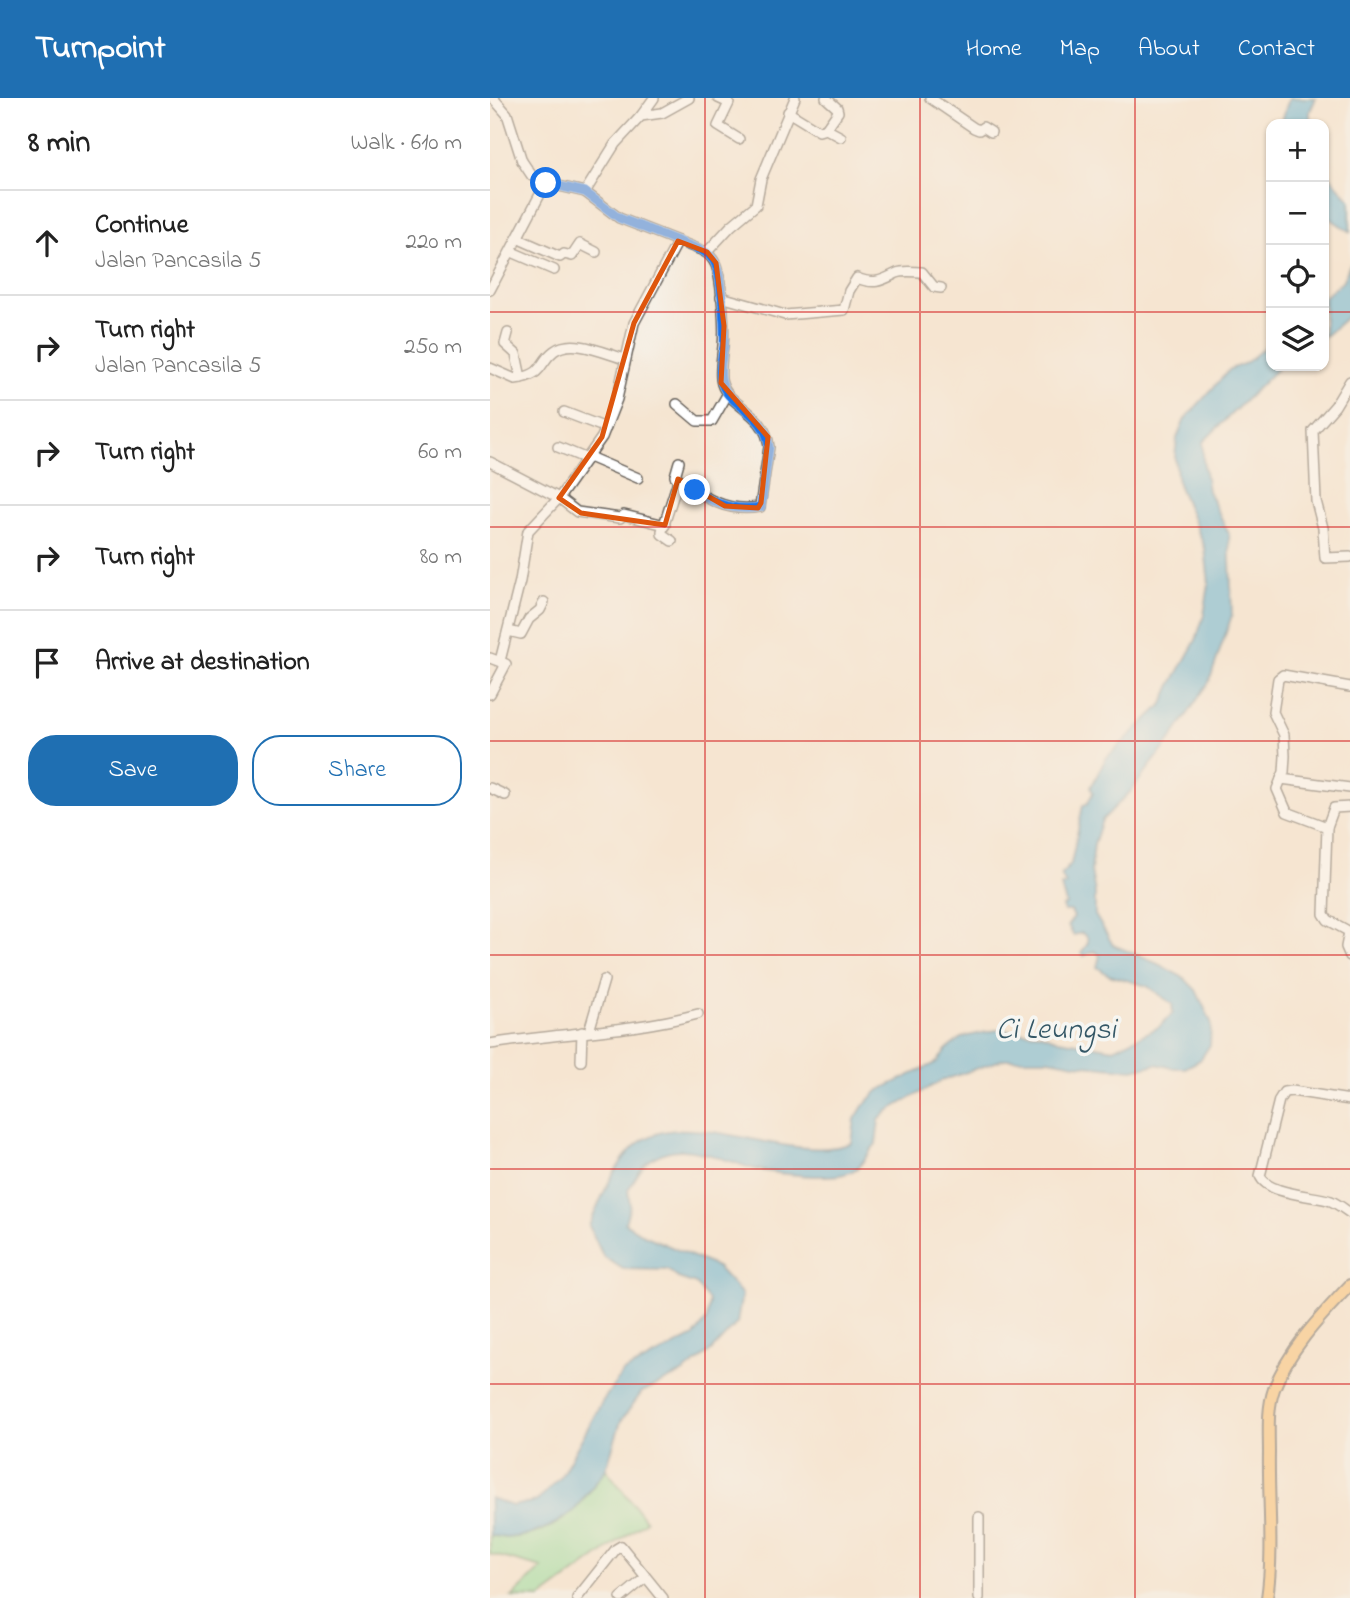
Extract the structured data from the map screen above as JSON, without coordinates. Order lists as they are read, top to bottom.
{
  "water": ["Ci Leungsi"],
  "page": {
    "header": "Turnpoint",
    "nav": [
      "Home",
      "Map",
      "About",
      "Contact"
    ],
    "heading": ["8 min", "Walk · 610 m"],
    "map_buttons": ["+", "−"],
    "list": [
      ["Continue", "Jalan Pancasila 5", "220 m"],
      ["Turn right", "Jalan Pancasila 5", "250 m"],
      ["Turn right", "60 m"],
      ["Turn right", "80 m"],
      "Arrive at destination"
    ],
    "buttons": ["Save", "Share"]
  }
}
